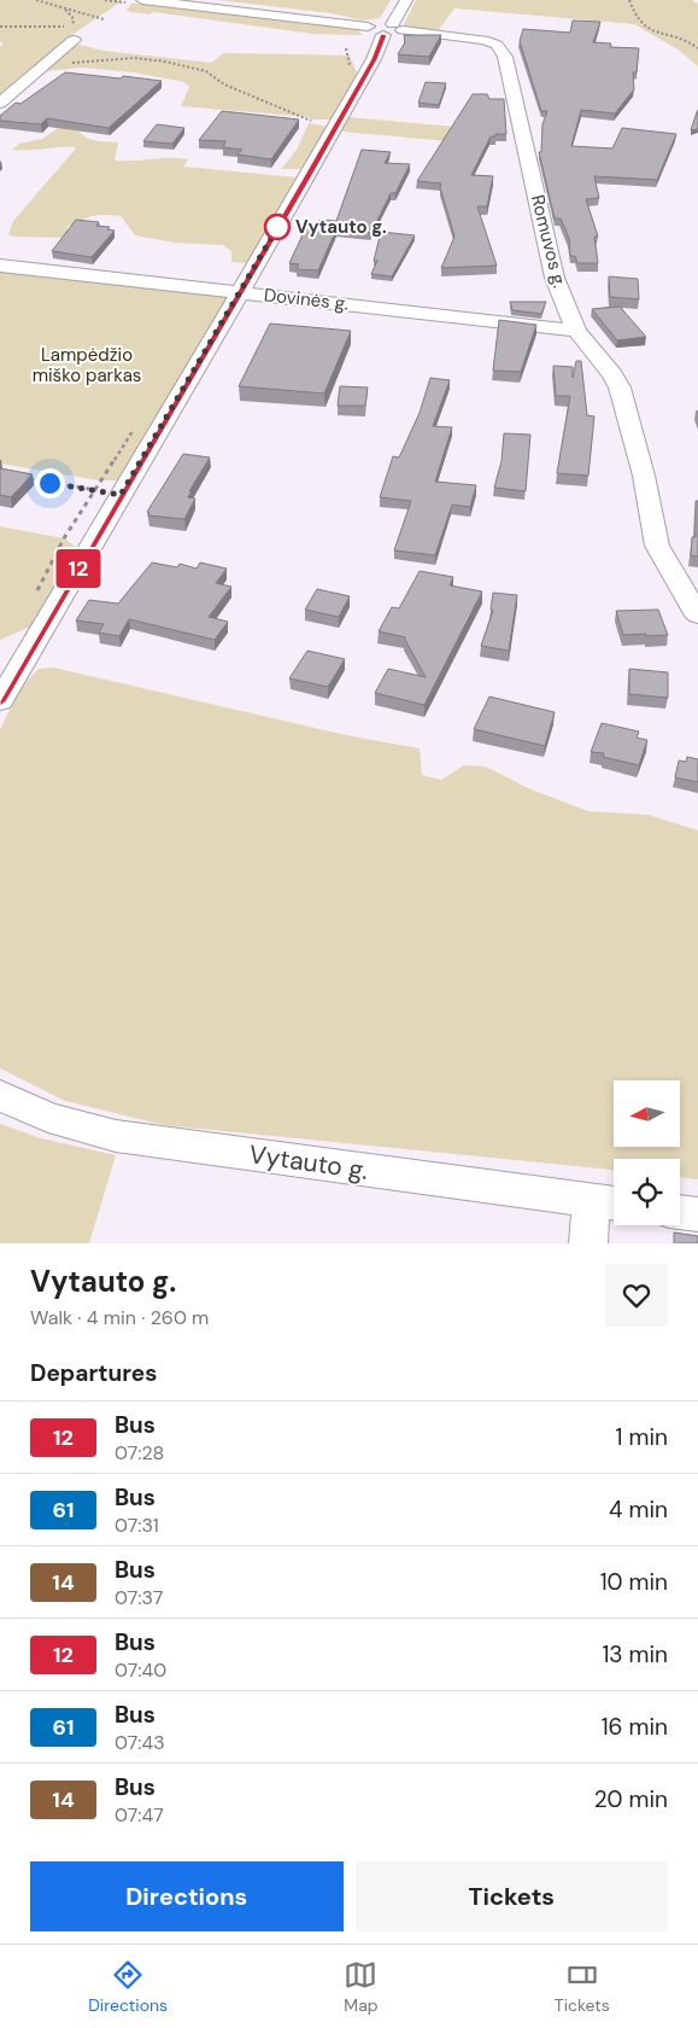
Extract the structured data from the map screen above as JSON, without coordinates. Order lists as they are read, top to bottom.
{
  "streets": {
    "street": ["Romuvos g.", "Dovinės g.", "Vytauto g."]
  },
  "crossings": [
    ["Romuvos g.", "Dovinės g."]
  ],
  "parks": ["Lampėdžio miško parkas"],
  "places": ["Vytauto g."],
  "lines": ["bus line 12"],
  "north": "left",
  "page": {
    "on_map": "12",
    "heading": [
      ["Vytauto g.", "Walk · 4 min · 260 m"],
      "Departures"
    ],
    "list": [
      {
        "mark": "12",
        "name": "Bus",
        "note": "07:28",
        "value": "1 min"
      },
      {
        "mark": "61",
        "name": "Bus",
        "note": "07:31",
        "value": "4 min"
      },
      {
        "mark": "14",
        "name": "Bus",
        "note": "07:37",
        "value": "10 min"
      },
      {
        "mark": "12",
        "name": "Bus",
        "note": "07:40",
        "value": "13 min"
      },
      {
        "mark": "61",
        "name": "Bus",
        "note": "07:43",
        "value": "16 min"
      },
      {
        "mark": "14",
        "name": "Bus",
        "note": "07:47",
        "value": "20 min"
      }
    ],
    "buttons": ["Directions", "Tickets"],
    "tabs": ["Directions", "Map", "Tickets"]
  }
}
